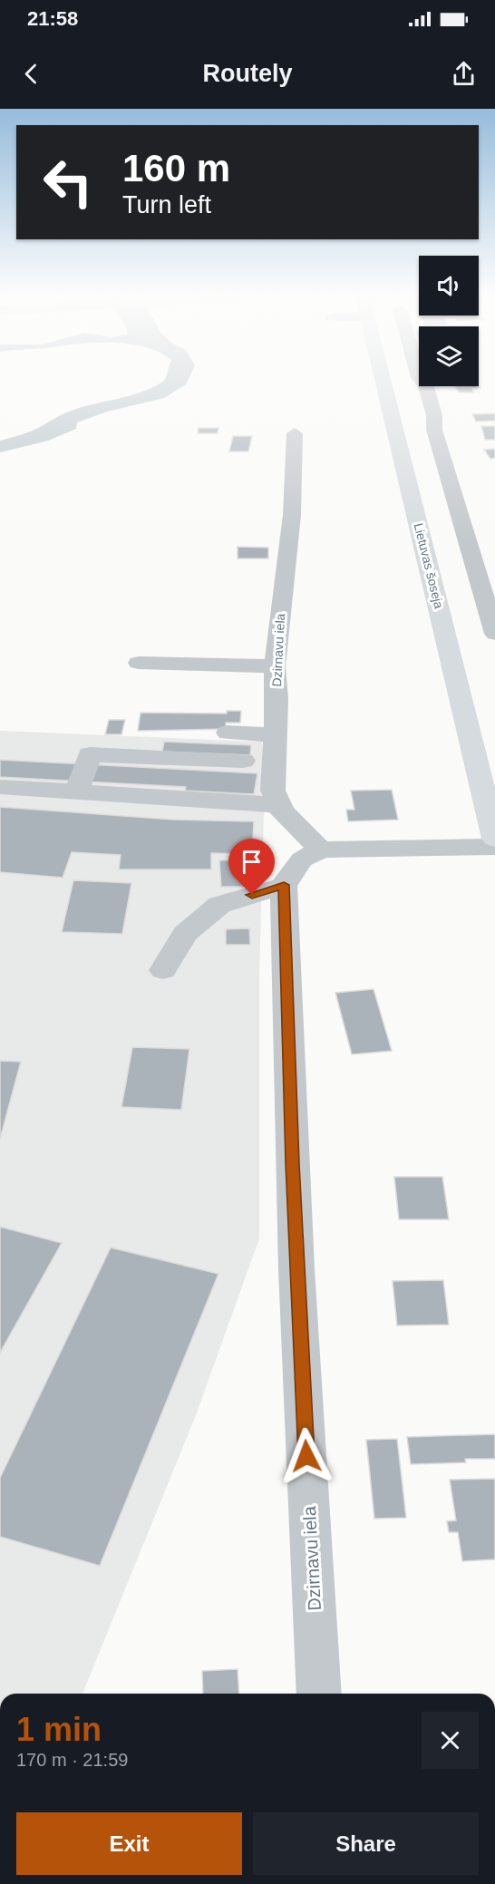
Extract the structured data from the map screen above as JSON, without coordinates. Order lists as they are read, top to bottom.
{
  "streets": {
    "main road": ["Lietuvas šoseja"],
    "street": ["Dzirnavu iela"]
  },
  "page": {
    "status": "21:58",
    "header": "Routely",
    "turn": ["160 m", "Turn left"],
    "heading": ["1 min", "170 m · 21:59"],
    "buttons": ["Exit", "Share"]
  }
}
